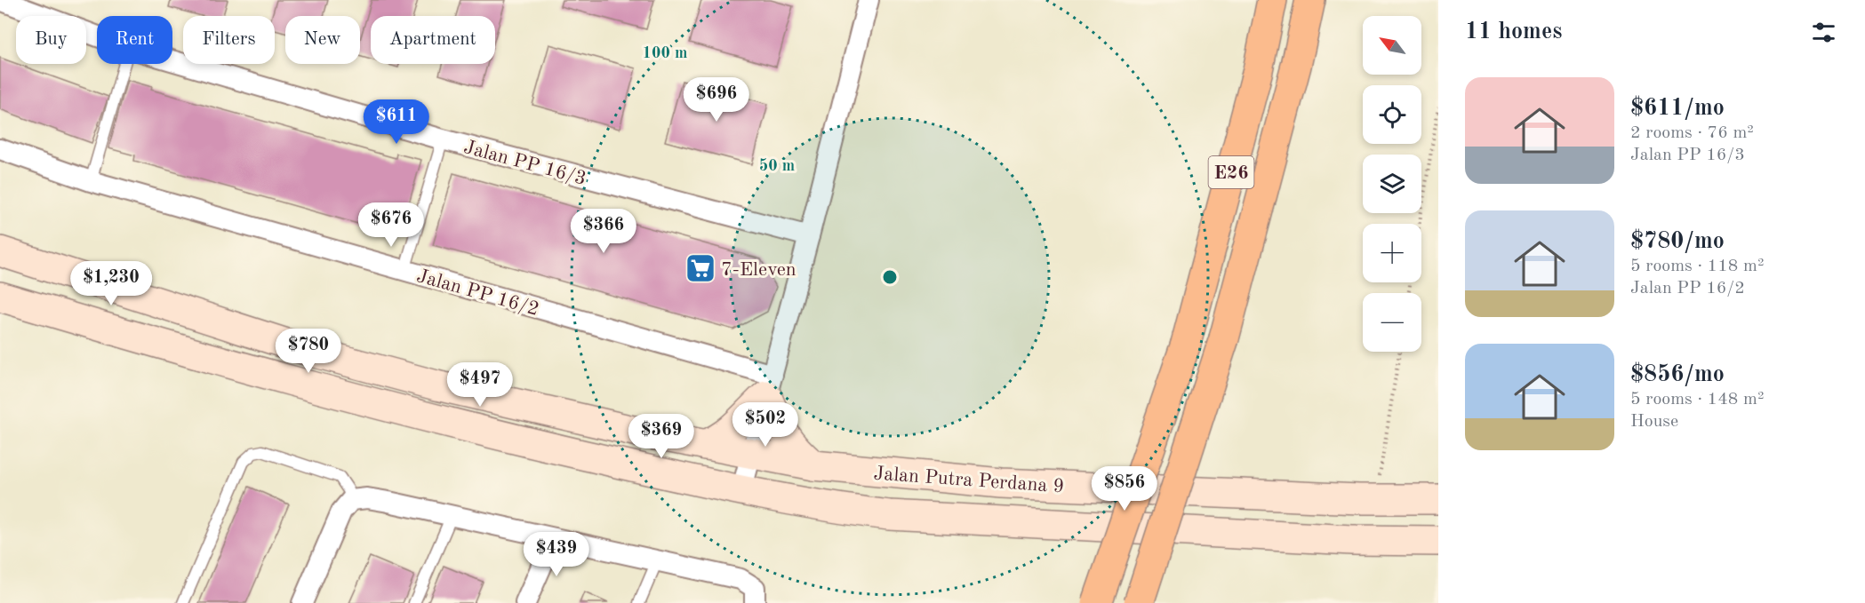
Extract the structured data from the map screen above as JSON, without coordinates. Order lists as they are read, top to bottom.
{
  "streets": {
    "highway": ["E26"],
    "street": ["Jalan PP 16/3", "Jalan PP 16/2", "Jalan Putra Perdana 9"]
  },
  "places": {
    "supermarket": ["7-Eleven"]
  },
  "north": "top left",
  "page": {
    "heading": "11 homes",
    "map_buttons": ["+", "−"],
    "chip": [
      "Buy",
      "Rent",
      "Filters",
      "New",
      "Apartment"
    ],
    "list": [
      {
        "name": "$611/mo",
        "note": "2 rooms · 76 m² · Jalan PP 16/3"
      },
      {
        "name": "$780/mo",
        "note": "5 rooms · 118 m² · Jalan PP 16/2"
      },
      {
        "name": "$856/mo",
        "note": "5 rooms · 148 m² · House"
      }
    ],
    "price": [
      "$696",
      "$611",
      "$676",
      "$366",
      "$1,230",
      "$780",
      "$497",
      "$502",
      "$369",
      "$856",
      "$439"
    ]
  },
  "rings": ["100 m", "50 m"]
}
